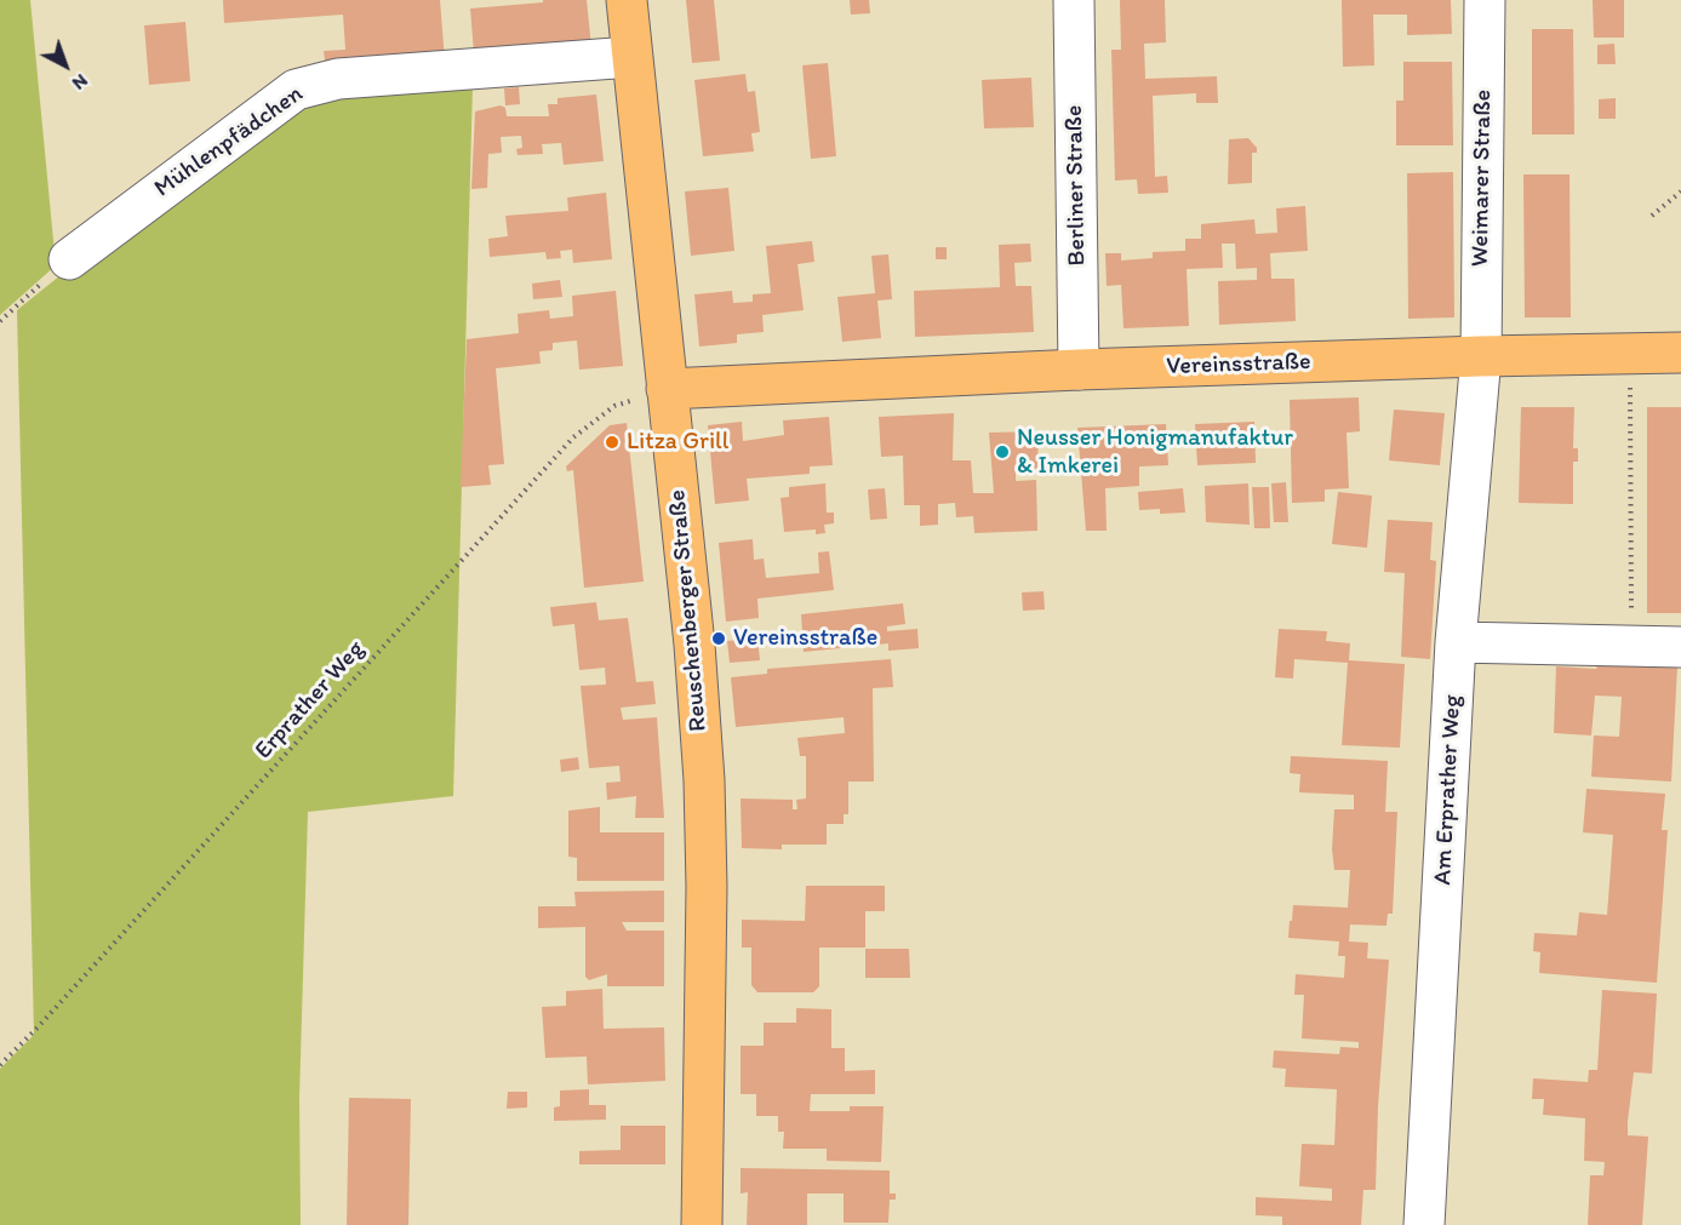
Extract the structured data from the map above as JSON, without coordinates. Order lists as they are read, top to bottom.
{
  "streets": {
    "main road": ["Vereinsstraße", "Reuschenberger Straße"],
    "street": [
      "Mühlenpfädchen",
      "Weimarer Straße",
      "Berliner Straße",
      "Am Erprather Weg"
    ],
    "path": ["Erprather Weg"]
  },
  "crossings": [
    ["Mühlenpfädchen", "Reuschenberger Straße"],
    ["Weimarer Straße", "Vereinsstraße"],
    ["Weimarer Straße", "Am Erprather Weg"],
    ["Berliner Straße", "Vereinsstraße"],
    ["Vereinsstraße", "Reuschenberger Straße"],
    ["Vereinsstraße", "Erprather Weg"],
    ["Vereinsstraße", "Am Erprather Weg"],
    ["Reuschenberger Straße", "Erprather Weg"]
  ],
  "places": ["Litza Grill", "Neusser Honigmanufaktur & Imkerei", "Vereinsstraße"],
  "north": "bottom right"
}
